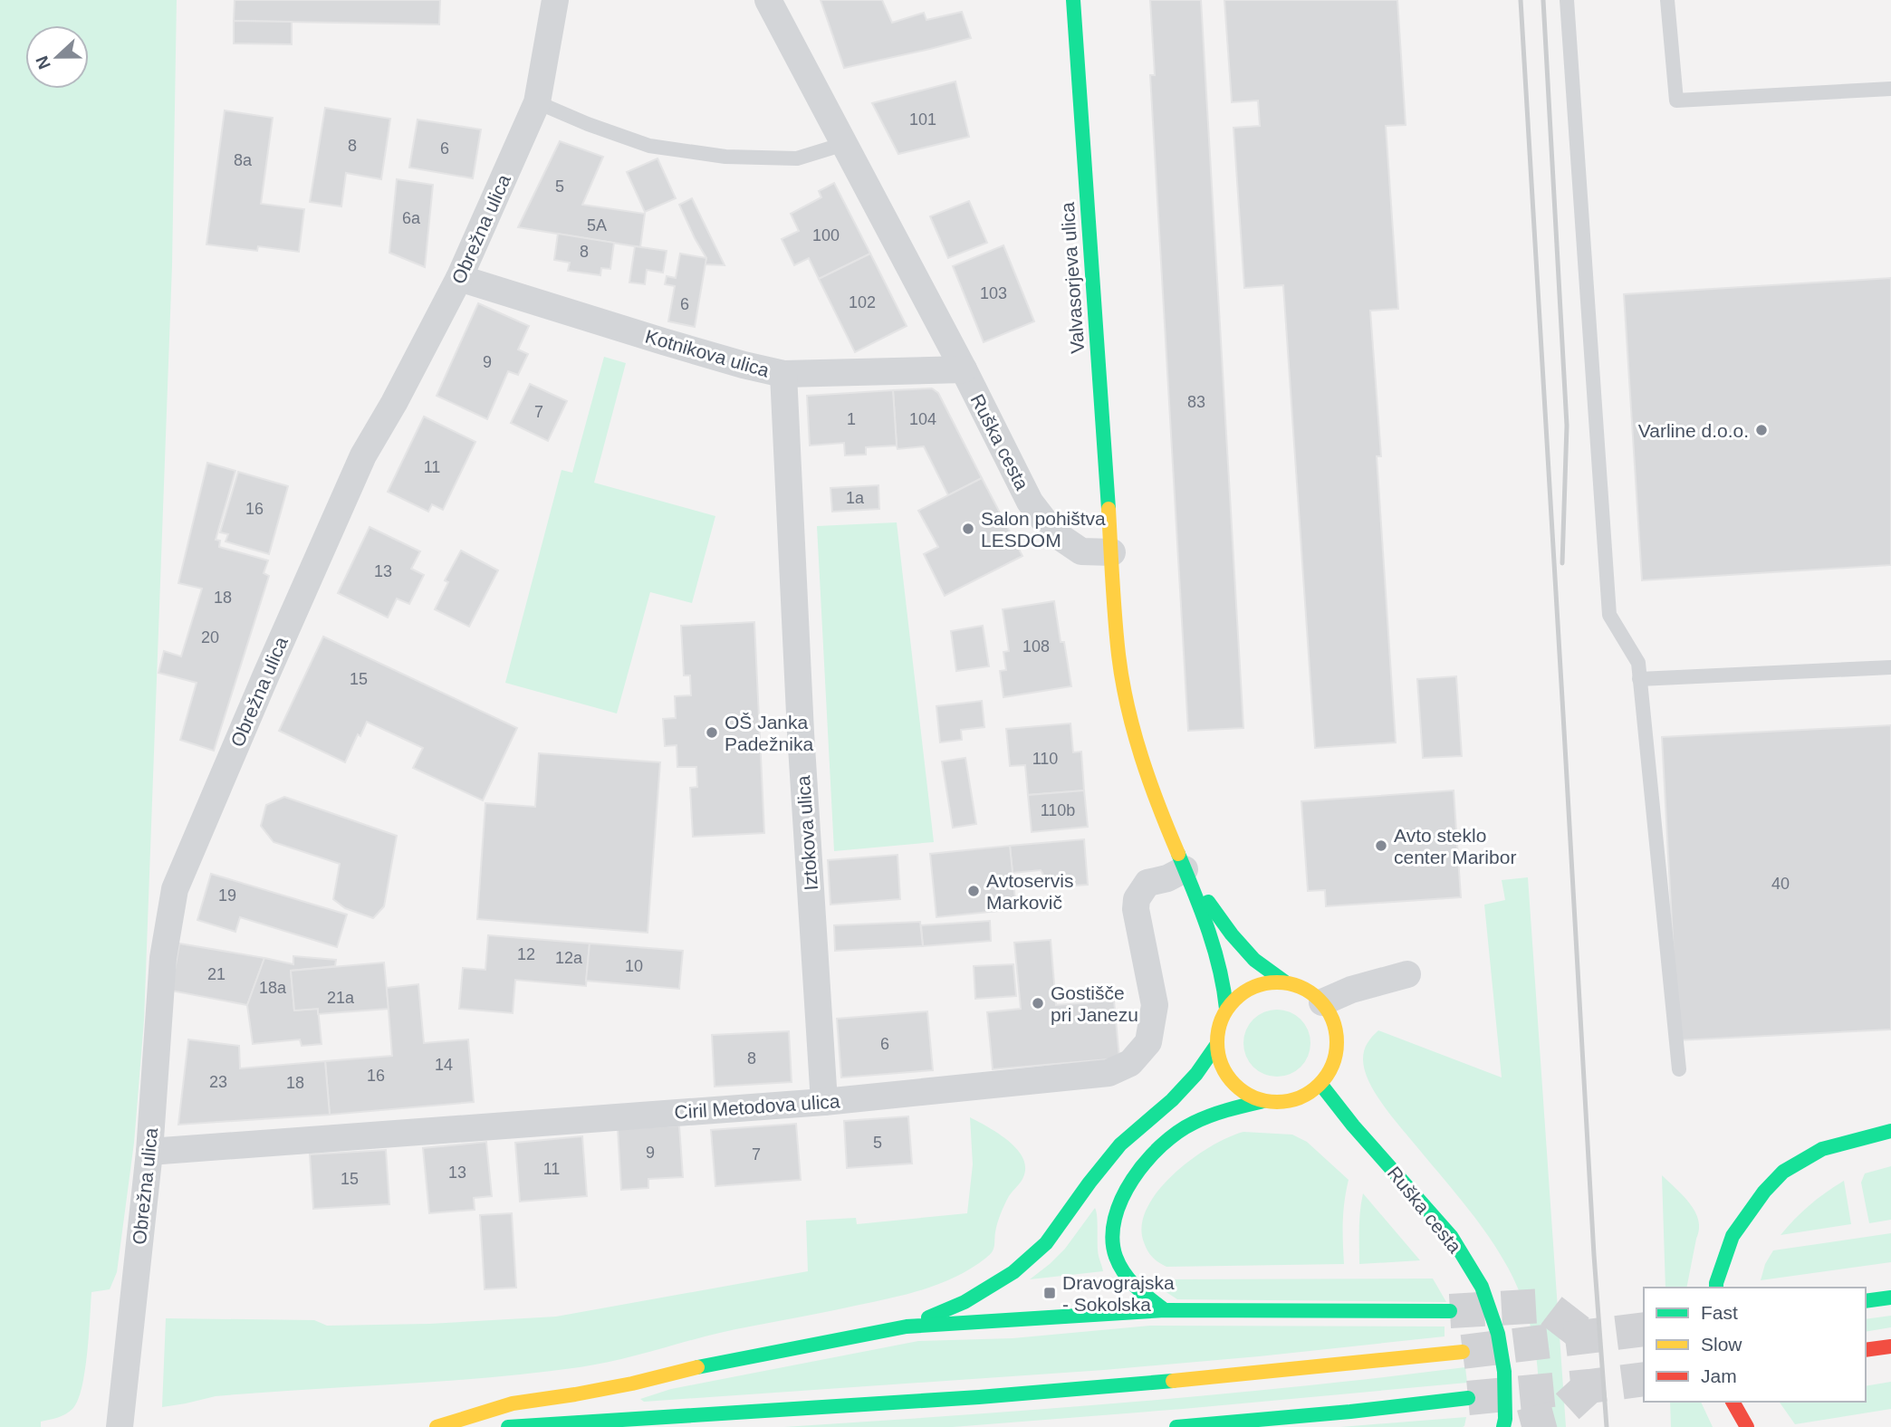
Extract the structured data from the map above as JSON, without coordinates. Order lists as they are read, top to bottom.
{
  "streets": {
    "main road": ["Valvasorjeva ulica", "Ruška cesta"],
    "street": [
      "Obrežna ulica",
      "Kotnikova ulica",
      "Iztokova ulica",
      "Ciril Metodova ulica"
    ]
  },
  "crossings": [
    ["Obrežna ulica", "Kotnikova ulica"],
    ["Obrežna ulica", "Ciril Metodova ulica"],
    ["Valvasorjeva ulica", "Ruška cesta"],
    ["Kotnikova ulica", "Ruška cesta"],
    ["Kotnikova ulica", "Iztokova ulica"],
    ["Iztokova ulica", "Ciril Metodova ulica"]
  ],
  "places": {
    "other": [
      "Varline d.o.o.",
      "Salon pohištva LESDOM",
      "OŠ Janka Padežnika",
      "Avto steklo center Maribor",
      "Avtoservis Markovič",
      "Gostišče pri Janezu"
    ],
    "transit": ["Dravograjska - Sokolska"]
  },
  "house_numbers": [
    "101",
    "8",
    "6",
    "8a",
    "5",
    "6a",
    "5A",
    "100",
    "8",
    "103",
    "102",
    "6",
    "9",
    "83",
    "7",
    "1",
    "104",
    "11",
    "1a",
    "16",
    "13",
    "18",
    "20",
    "108",
    "15",
    "110",
    "110b",
    "40",
    "19",
    "12",
    "12a",
    "10",
    "21",
    "18a",
    "21a",
    "6",
    "8",
    "14",
    "16",
    "23",
    "18",
    "5",
    "9",
    "7",
    "11",
    "13",
    "15"
  ],
  "legend": ["Fast", "Slow", "Jam"],
  "north": "left"
}
